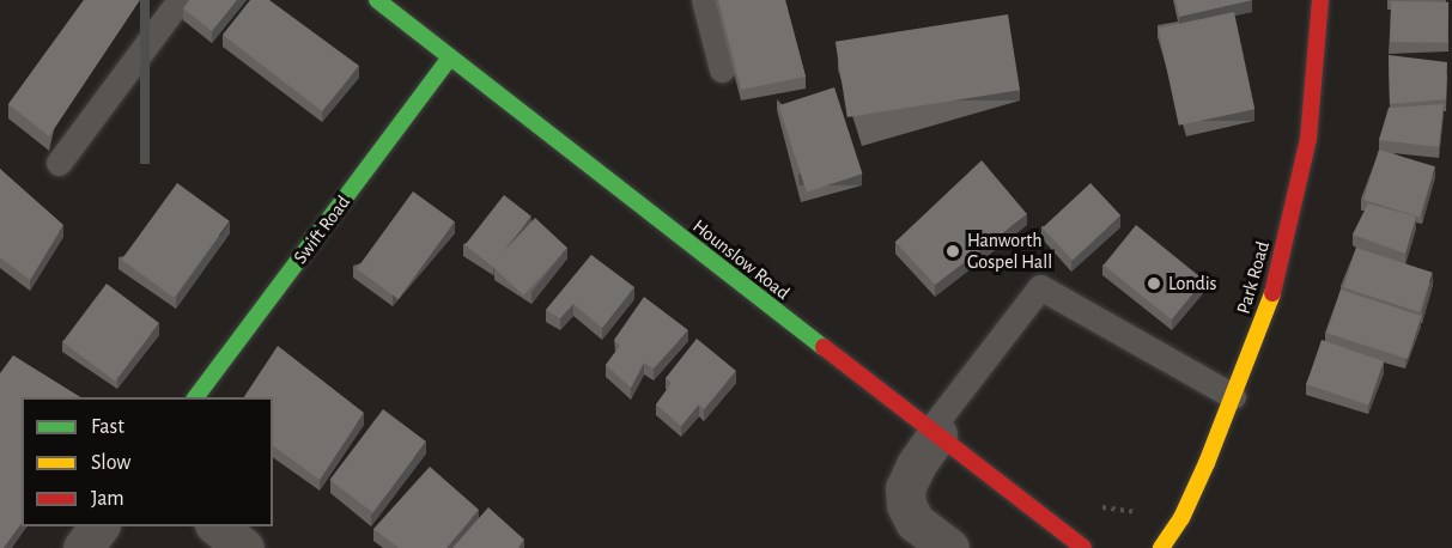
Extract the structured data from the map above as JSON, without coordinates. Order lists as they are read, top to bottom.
{
  "streets": {
    "street": ["Swift Road", "Hounslow Road", "Park Road"]
  },
  "crossings": [
    ["Swift Road", "Hounslow Road"]
  ],
  "places": ["Hanworth Gospel Hall", "Londis"],
  "legend": ["Fast", "Slow", "Jam"]
}
